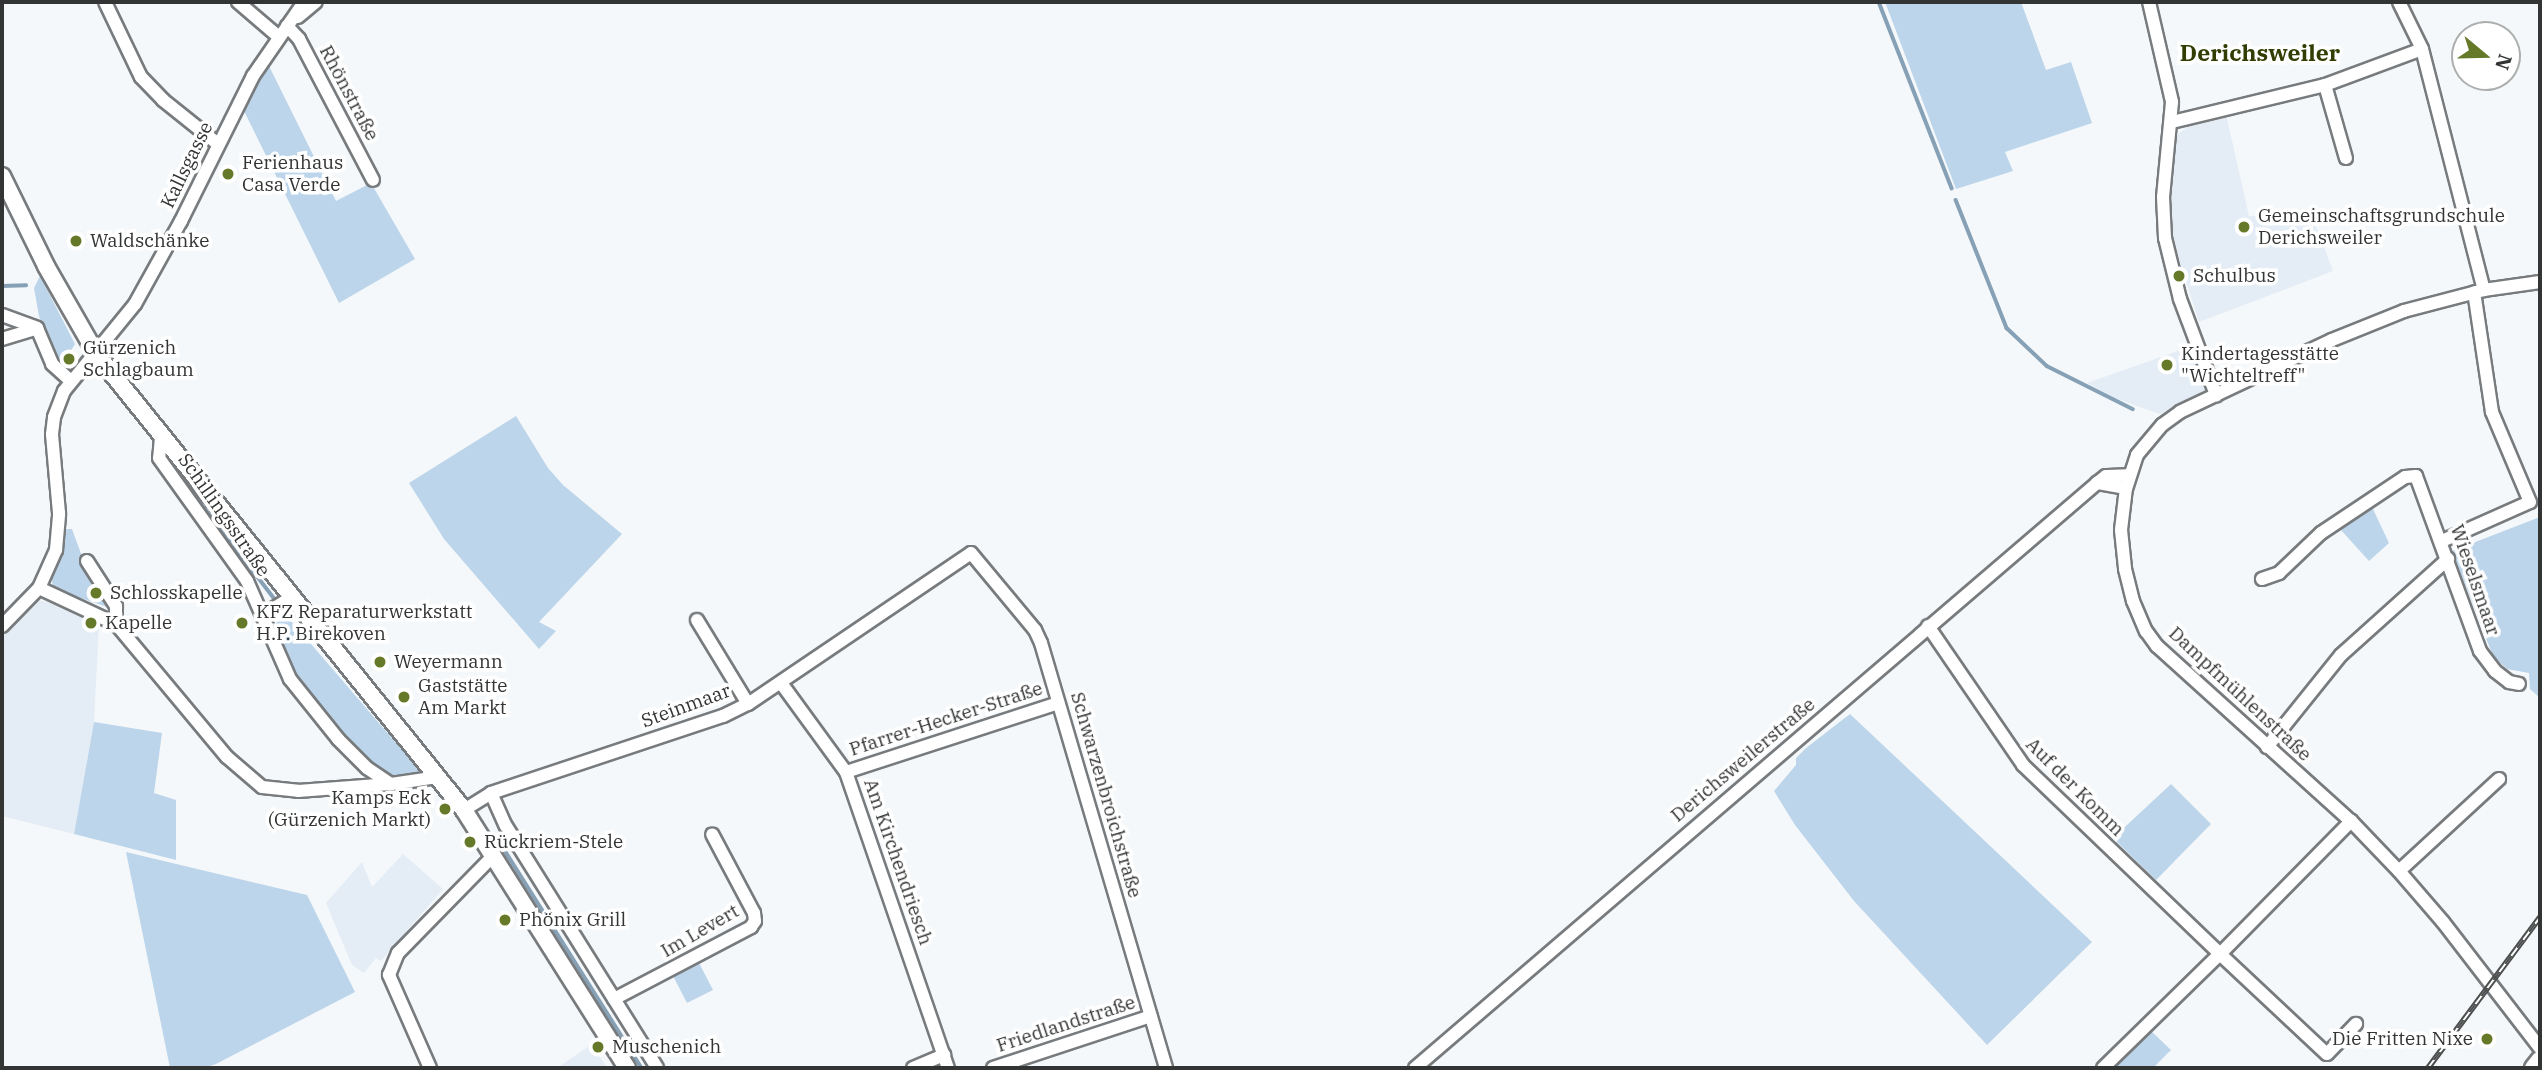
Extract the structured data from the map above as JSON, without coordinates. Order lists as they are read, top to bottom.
{
  "streets": {
    "main road": ["Schillingsstraße"],
    "street": [
      "Rhönstraße",
      "Kallsgasse",
      "Wieselsmaar",
      "Dampfmühlenstraße",
      "Steinmaar",
      "Pfarrer-Hecker-Straße",
      "Derichsweilerstraße",
      "Auf der Komm",
      "Schwarzenbroichstraße",
      "Am Kirchendriesch",
      "Im Levert",
      "Friedlandstraße"
    ]
  },
  "crossings": [
    ["Rhönstraße", "Kallsgasse"],
    ["Kallsgasse", "Schillingsstraße"],
    ["Schillingsstraße", "Steinmaar"],
    ["Dampfmühlenstraße", "Derichsweilerstraße"],
    ["Steinmaar", "Schwarzenbroichstraße"],
    ["Steinmaar", "Am Kirchendriesch"],
    ["Pfarrer-Hecker-Straße", "Schwarzenbroichstraße"],
    ["Pfarrer-Hecker-Straße", "Am Kirchendriesch"],
    ["Derichsweilerstraße", "Auf der Komm"],
    ["Schwarzenbroichstraße", "Friedlandstraße"]
  ],
  "districts": ["Derichsweiler"],
  "places": [
    "Ferienhaus Casa Verde",
    "Gemeinschaftsgrundschule Derichsweiler",
    "Waldschänke",
    "Schulbus",
    "Gürzenich Schlagbaum",
    "Kindertagesstätte \"Wichteltreff\"",
    "Schlosskapelle",
    "Kapelle",
    "KFZ Reparaturwerkstatt H.P. Birekoven",
    "Weyermann",
    "Gaststätte Am Markt",
    "Kamps Eck (Gürzenich Markt)",
    "Rückriem-Stele",
    "Phönix Grill",
    "Die Fritten Nixe",
    "Muschenich"
  ],
  "north": "right"
}
